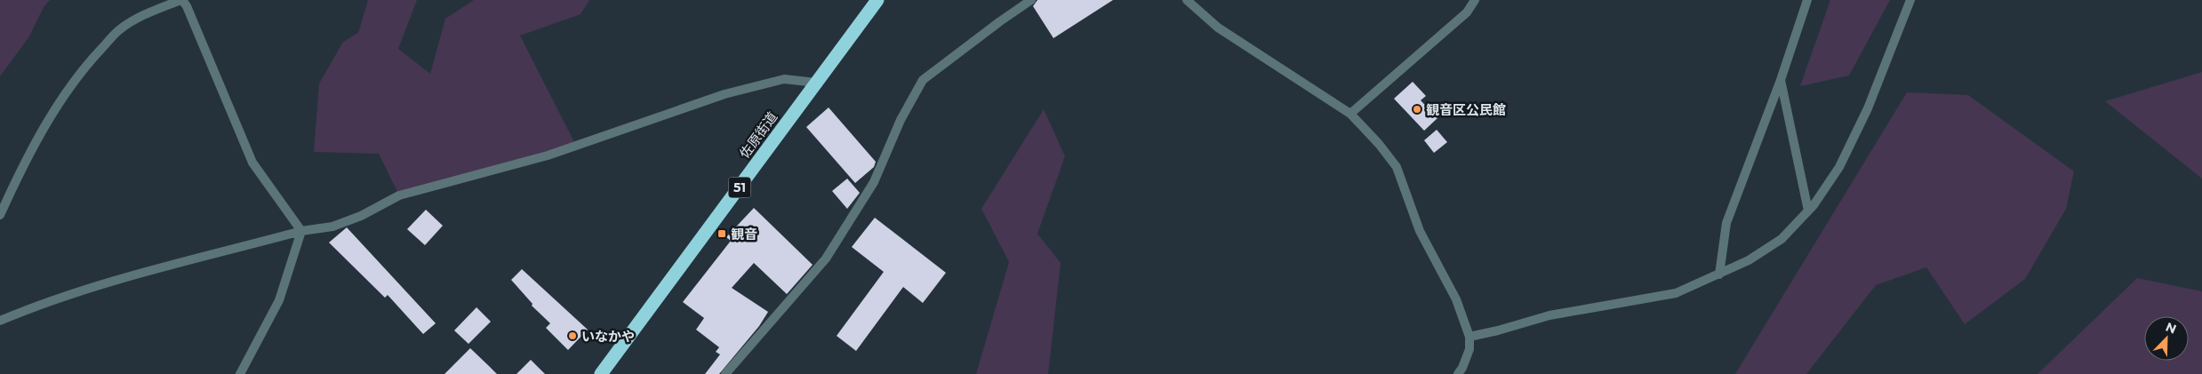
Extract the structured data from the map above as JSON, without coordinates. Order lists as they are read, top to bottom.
{
  "streets": {
    "highway": ["佐原街道", "51"]
  },
  "places": {
    "other": ["観音区公民館", "いなかや"],
    "transit": ["観音"]
  },
  "north": "top right"
}
